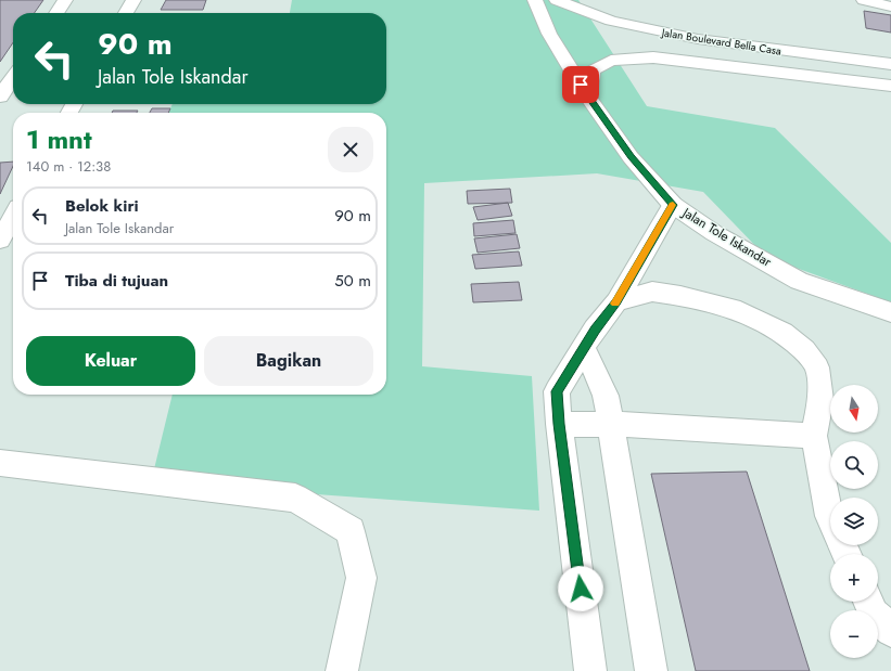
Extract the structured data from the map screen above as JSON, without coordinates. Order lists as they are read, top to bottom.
{
  "streets": {
    "street": ["Jalan Boulevard Bella Casa", "Jalan Tole Iskandar"]
  },
  "crossings": [
    ["Jalan Boulevard Bella Casa", "Jalan Tole Iskandar"]
  ],
  "north": "bottom",
  "page": {
    "turn": ["90 m", "Jalan Tole Iskandar"],
    "heading": ["1 mnt", "140 m · 12:38"],
    "list": [
      {
        "name": "Belok kiri",
        "note": "Jalan Tole Iskandar",
        "value": "90 m"
      },
      {
        "name": "Tiba di tujuan",
        "value": "50 m"
      }
    ],
    "buttons": ["Keluar", "Bagikan"],
    "map_buttons": ["+", "−"]
  }
}
